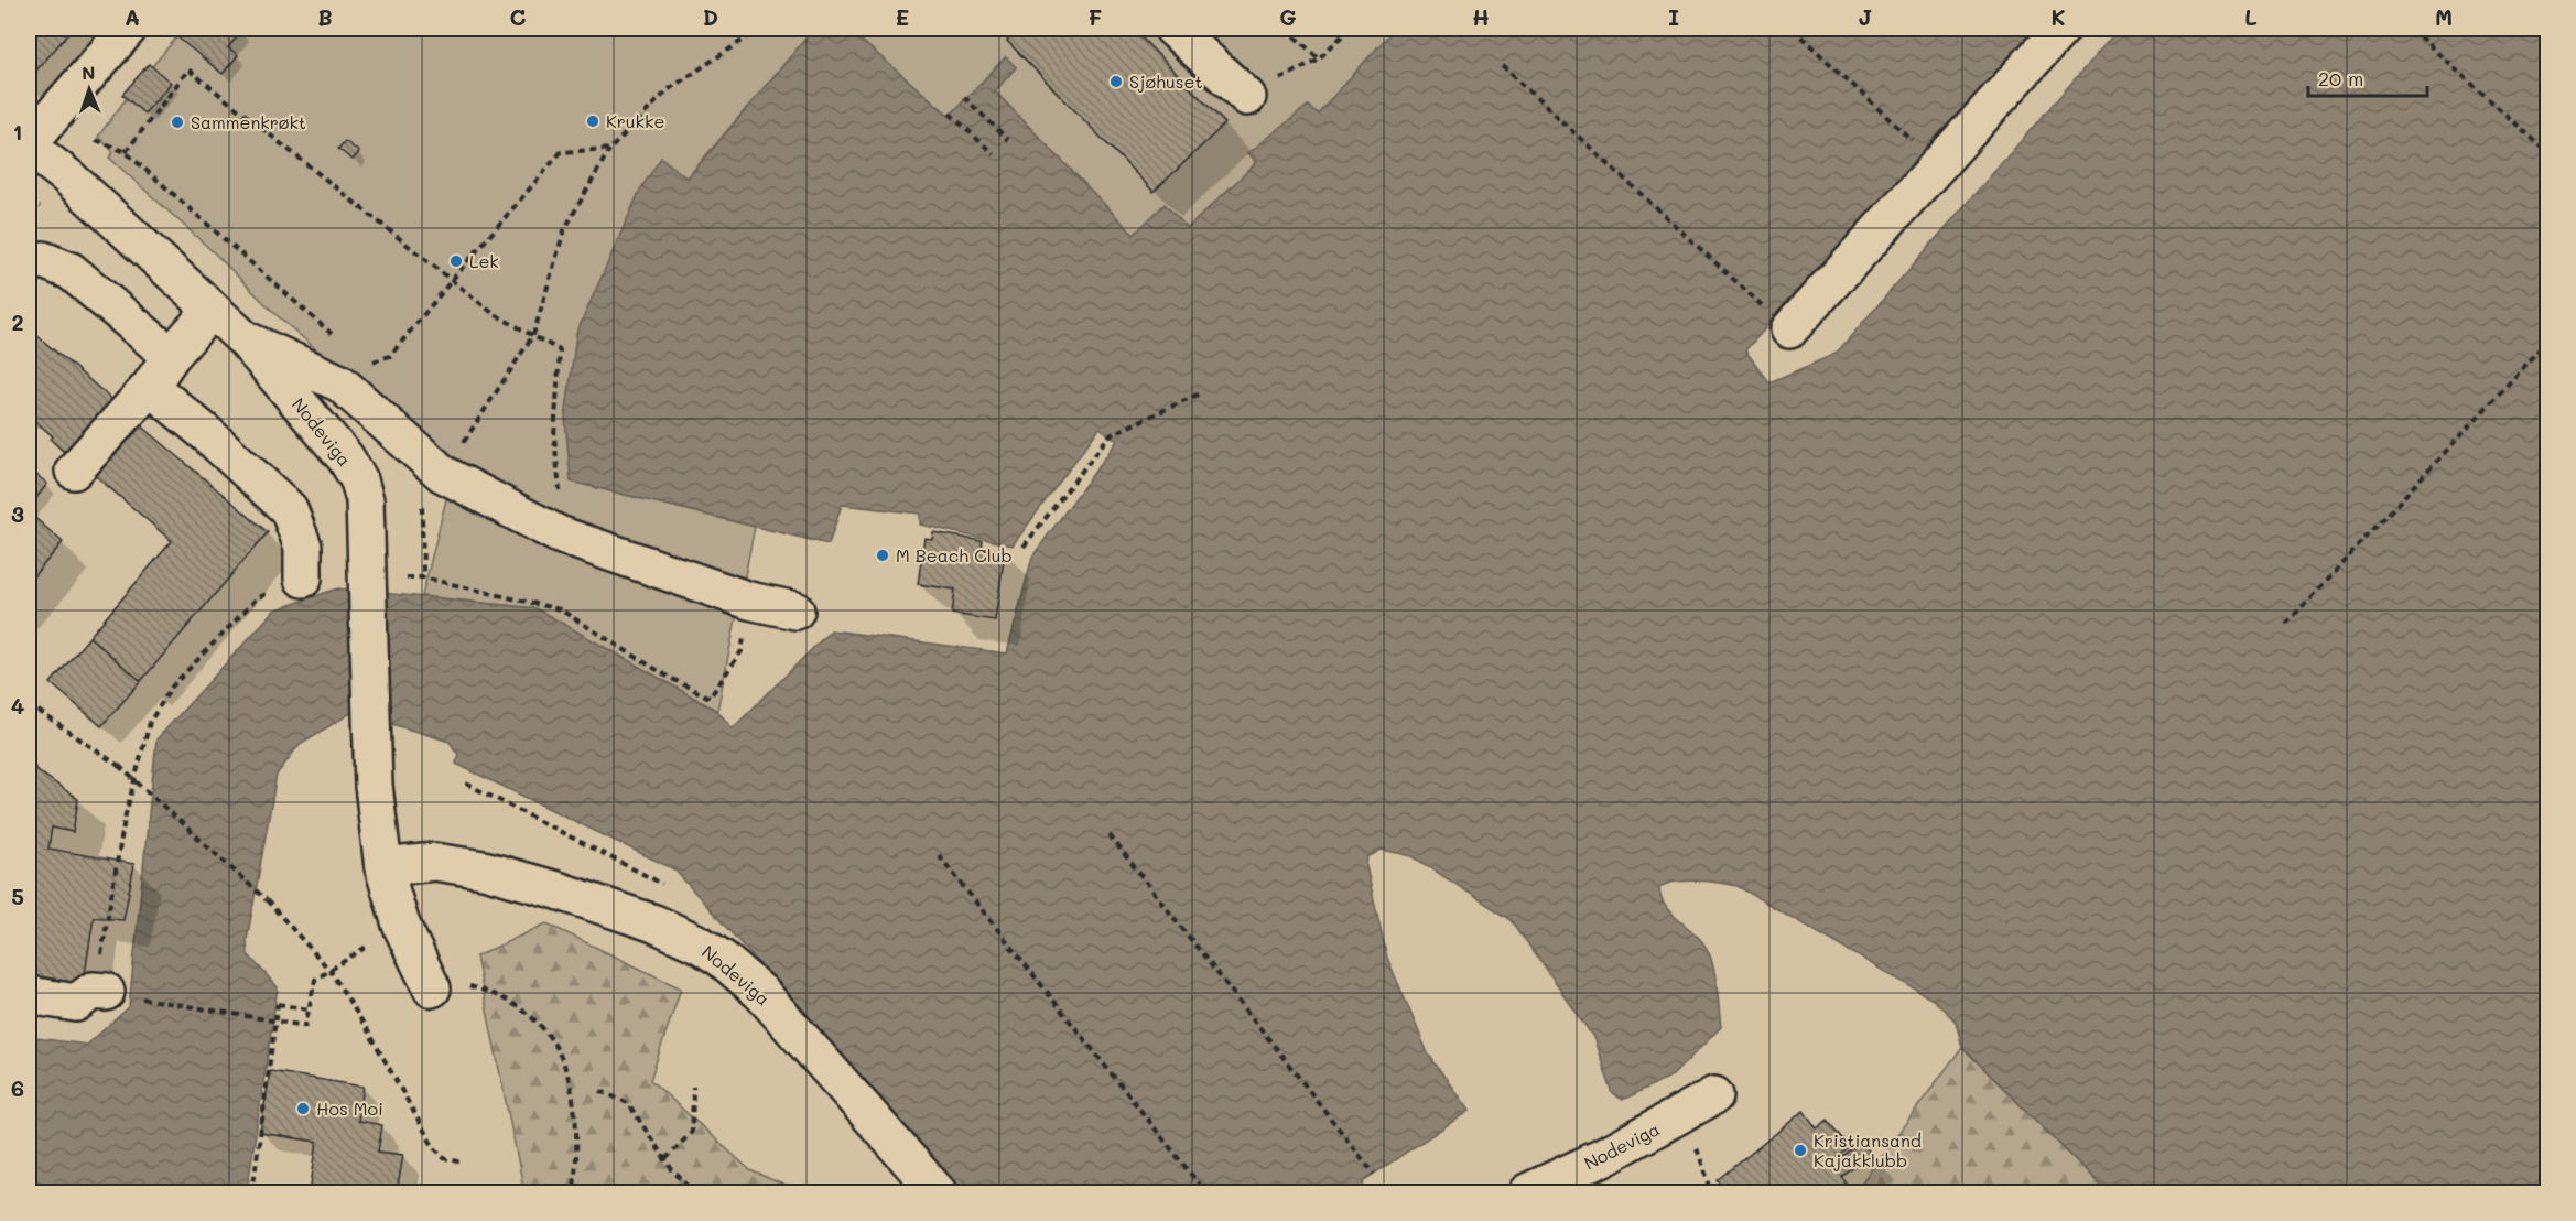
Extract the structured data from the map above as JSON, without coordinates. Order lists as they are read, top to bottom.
{
  "streets": {
    "street": ["Nodeviga"]
  },
  "places": [
    "Sjøhuset",
    "Krukke",
    "Sammenkrøkt",
    "Lek",
    "M Beach Club",
    "Hos Moi",
    "Kristiansand Kajakklubb"
  ],
  "scale_bar": "20 m",
  "north": "top",
  "grid": {
    "columns": [
      "A",
      "B",
      "C",
      "D",
      "E",
      "F",
      "G",
      "H",
      "I",
      "J",
      "K",
      "L",
      "M"
    ],
    "rows": [
      "1",
      "2",
      "3",
      "4",
      "5",
      "6"
    ]
  }
}
